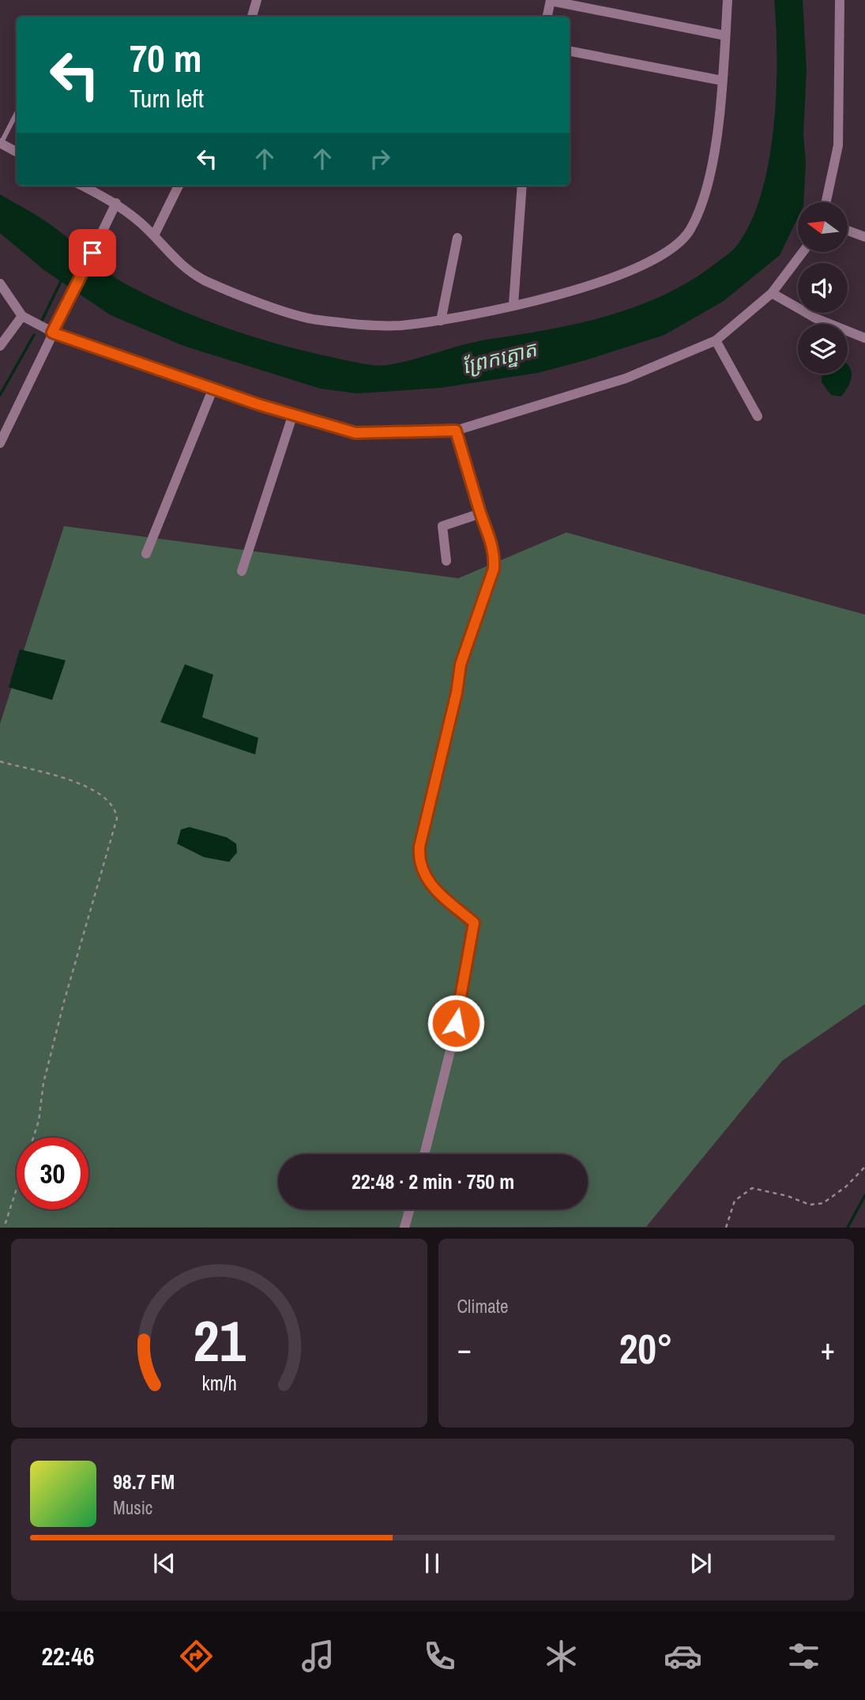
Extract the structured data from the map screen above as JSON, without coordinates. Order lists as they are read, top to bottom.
{
  "water": ["ព្រែកត្នោត"],
  "north": "left",
  "page": {
    "turn": ["70 m", "Turn left"],
    "limit": "30",
    "trip": "22:48 · 2 min · 750 m",
    "tile": "Climate",
    "heat": ["−", "20°", "+"],
    "song": ["98.7 FM", "Music"],
    "tabs": "22:46",
    "gauge": ["21", "km/h"]
  }
}
